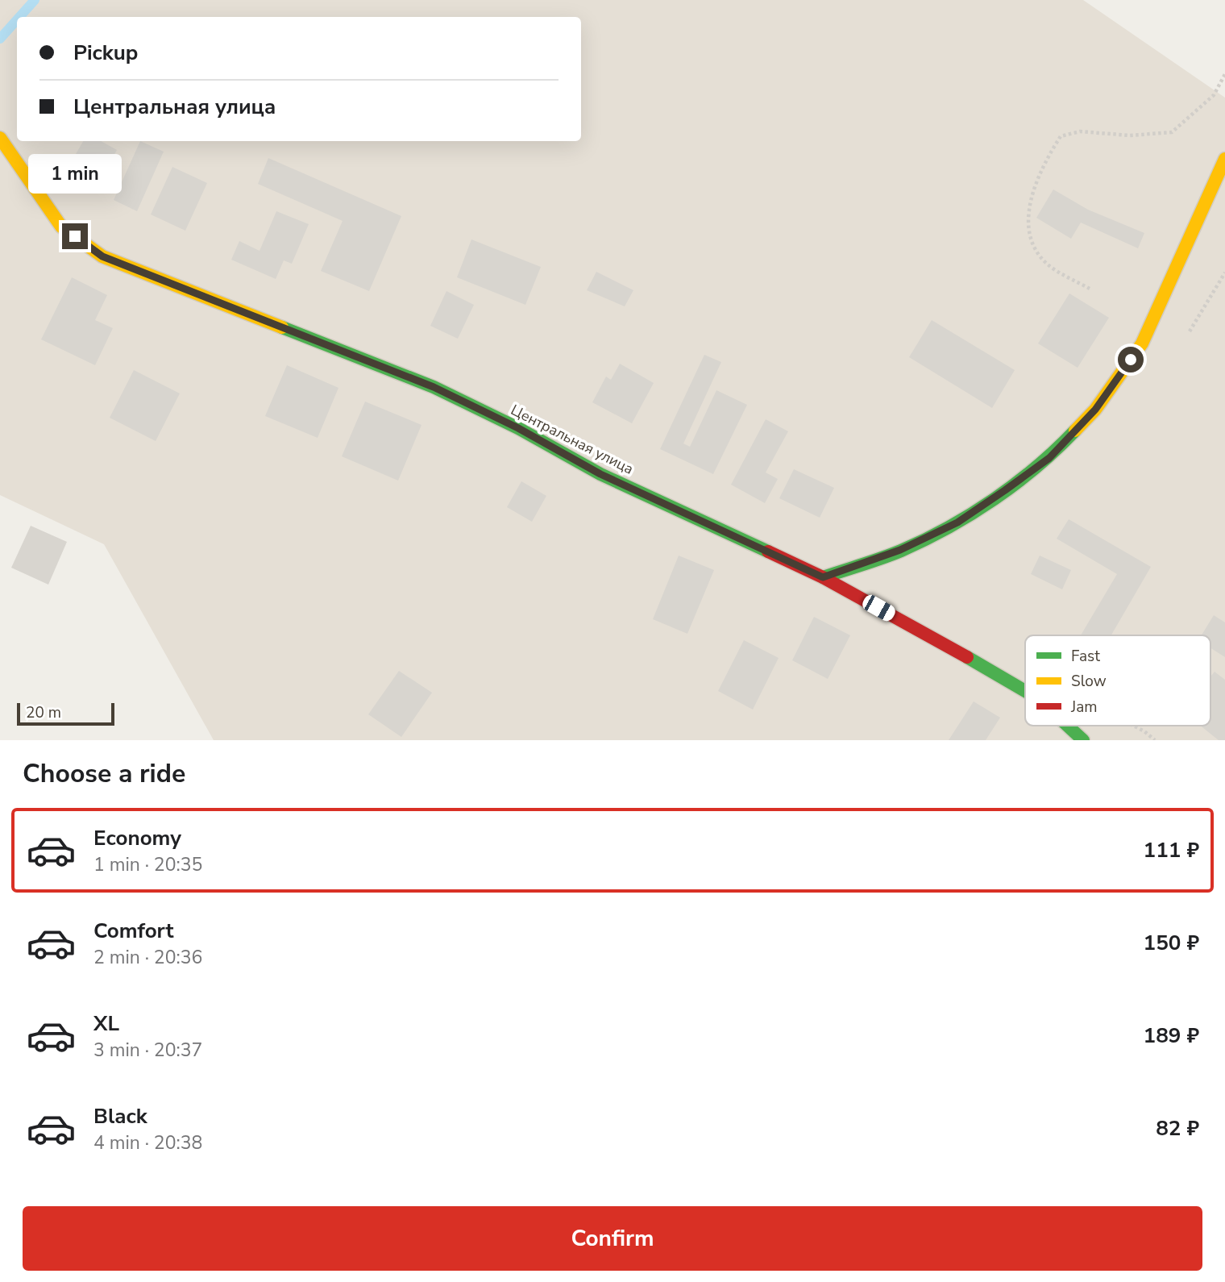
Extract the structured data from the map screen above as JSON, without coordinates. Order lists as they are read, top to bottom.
{
  "streets": {
    "street": ["Центральная улица"]
  },
  "legend": ["Fast", "Slow", "Jam"],
  "scale_bar": "20 m",
  "page": {
    "banner": ["Pickup", "Центральная улица"],
    "bubble": "1 min",
    "scale": "20 m",
    "heading": "Choose a ride",
    "list": [
      {
        "name": "Economy",
        "note": "1 min · 20:35",
        "value": "111 ₽"
      },
      {
        "name": "Comfort",
        "note": "2 min · 20:36",
        "value": "150 ₽"
      },
      {
        "name": "XL",
        "note": "3 min · 20:37",
        "value": "189 ₽"
      },
      {
        "name": "Black",
        "note": "4 min · 20:38",
        "value": "82 ₽"
      }
    ],
    "buttons": "Confirm"
  }
}
